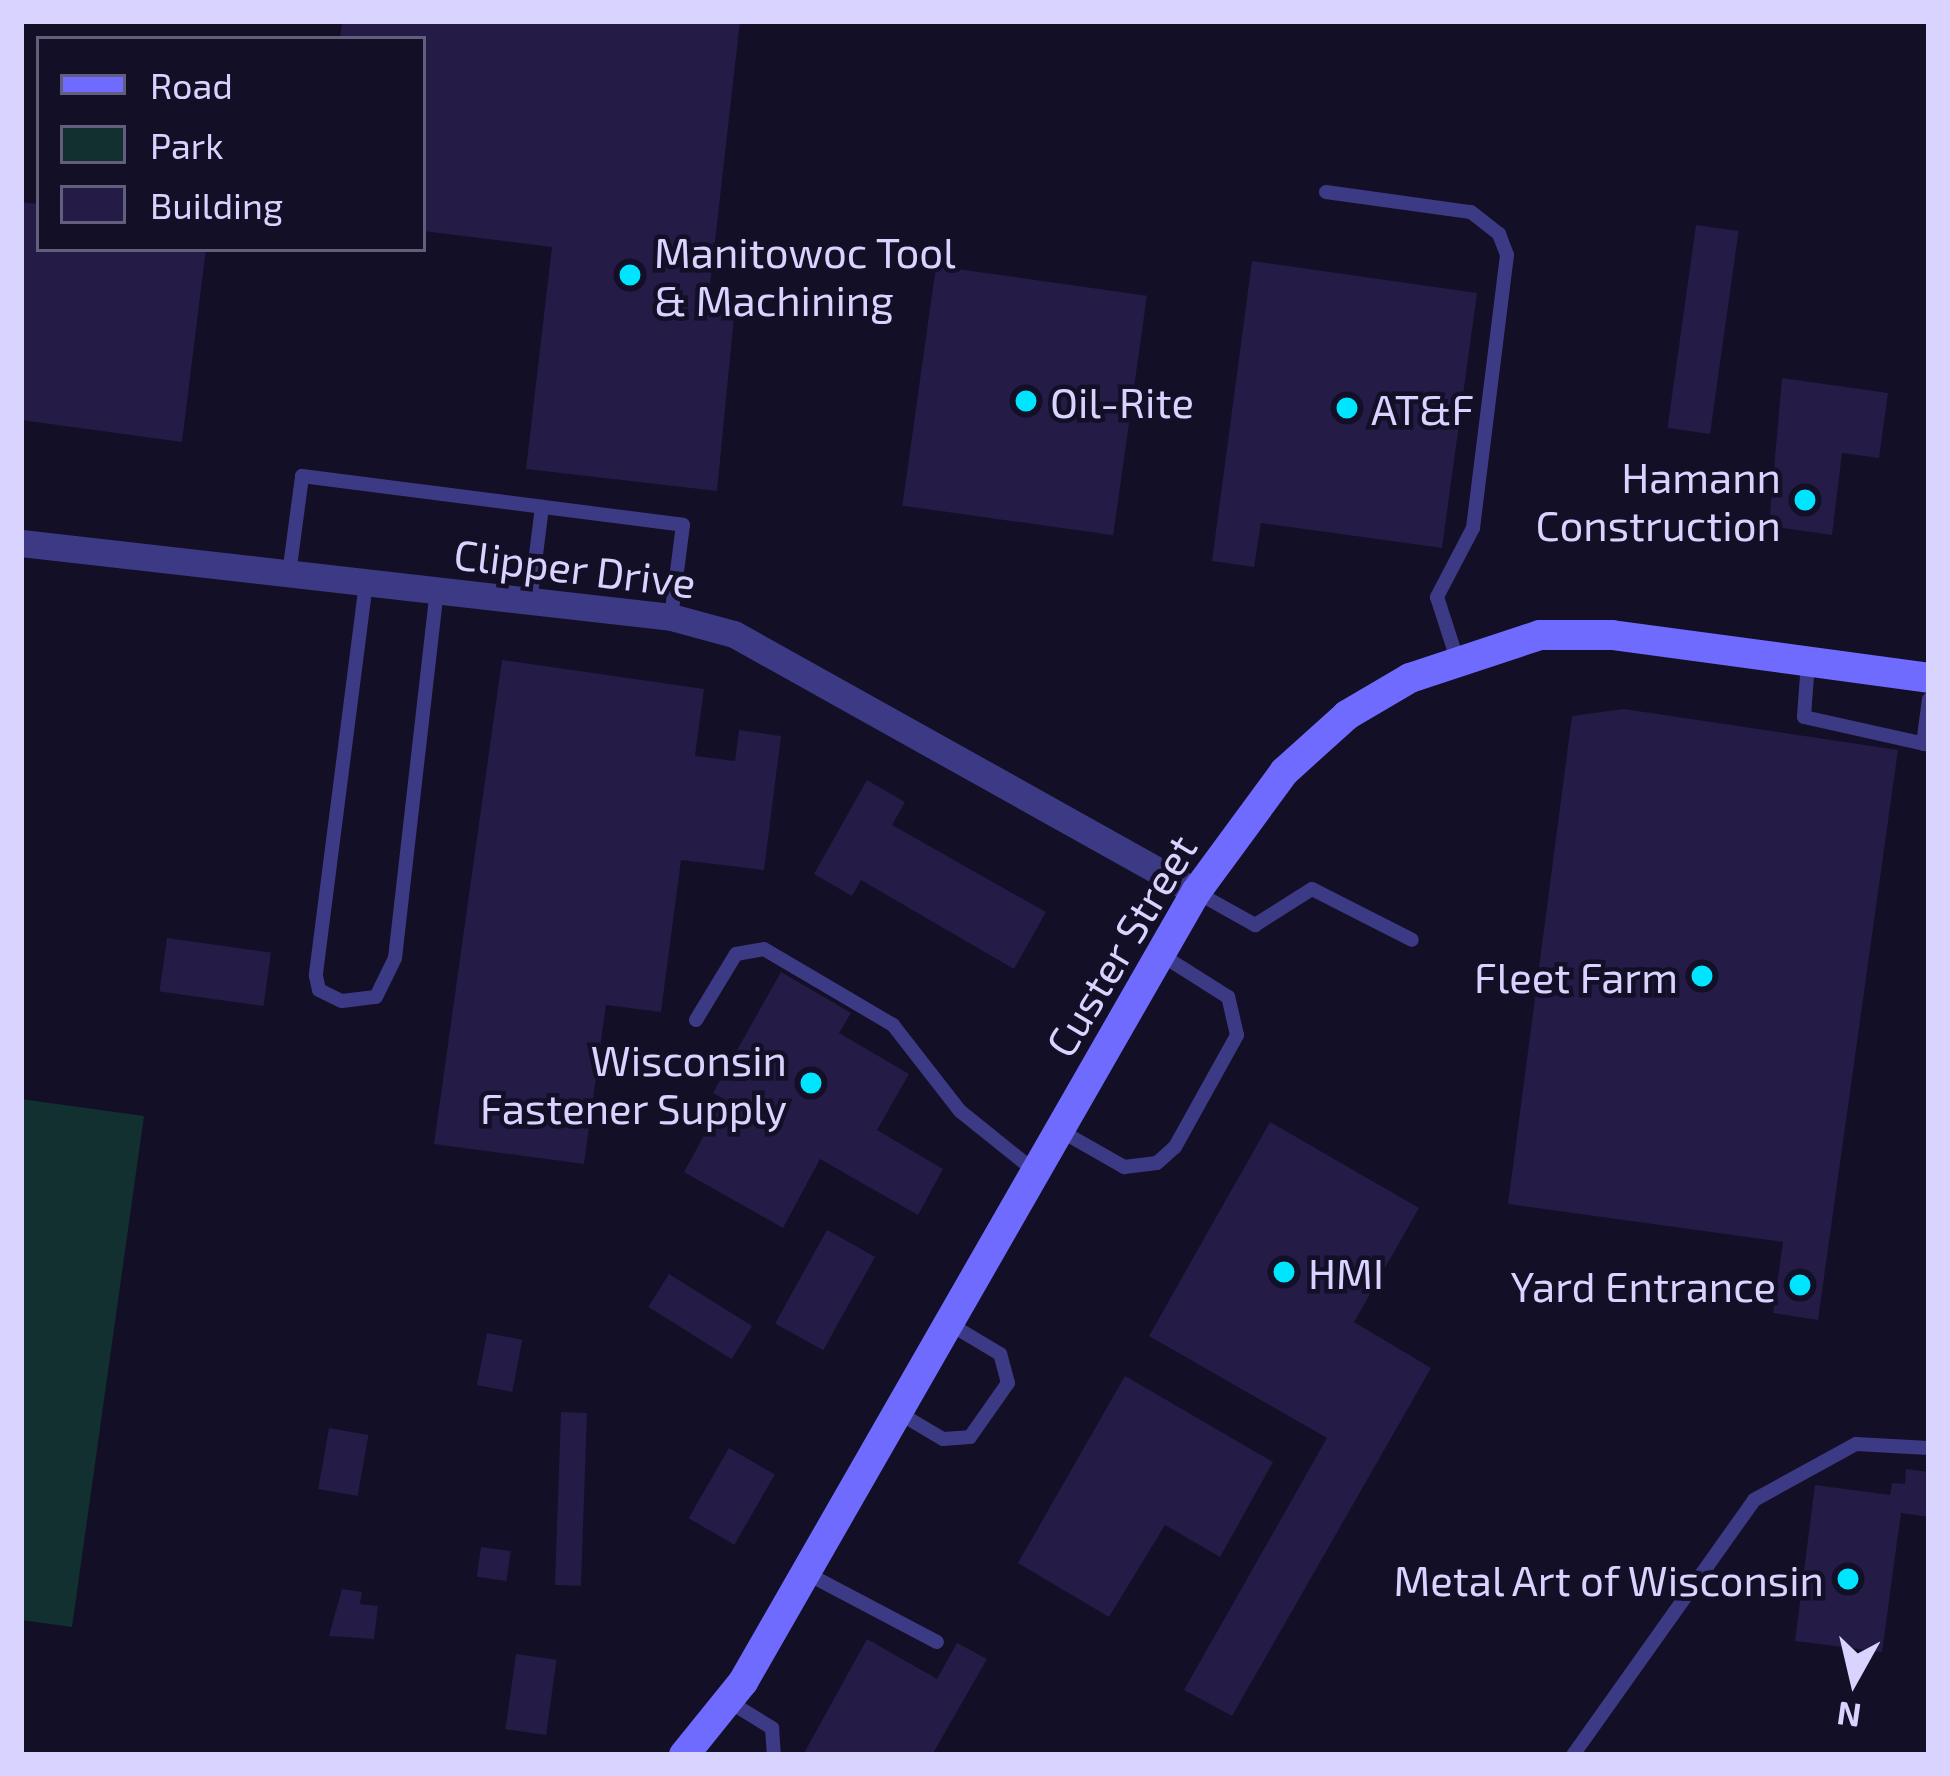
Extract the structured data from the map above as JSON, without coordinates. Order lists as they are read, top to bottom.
{
  "streets": {
    "street": ["Clipper Drive", "Custer Street"]
  },
  "crossings": [
    ["Clipper Drive", "Custer Street"]
  ],
  "places": [
    "Manitowoc Tool & Machining",
    "Oil-Rite",
    "AT&F",
    "Hamann Construction",
    "Fleet Farm",
    "Wisconsin Fastener Supply",
    "HMI",
    "Yard Entrance",
    "Metal Art of Wisconsin"
  ],
  "legend": ["Road", "Park", "Building"],
  "north": "bottom"
}
